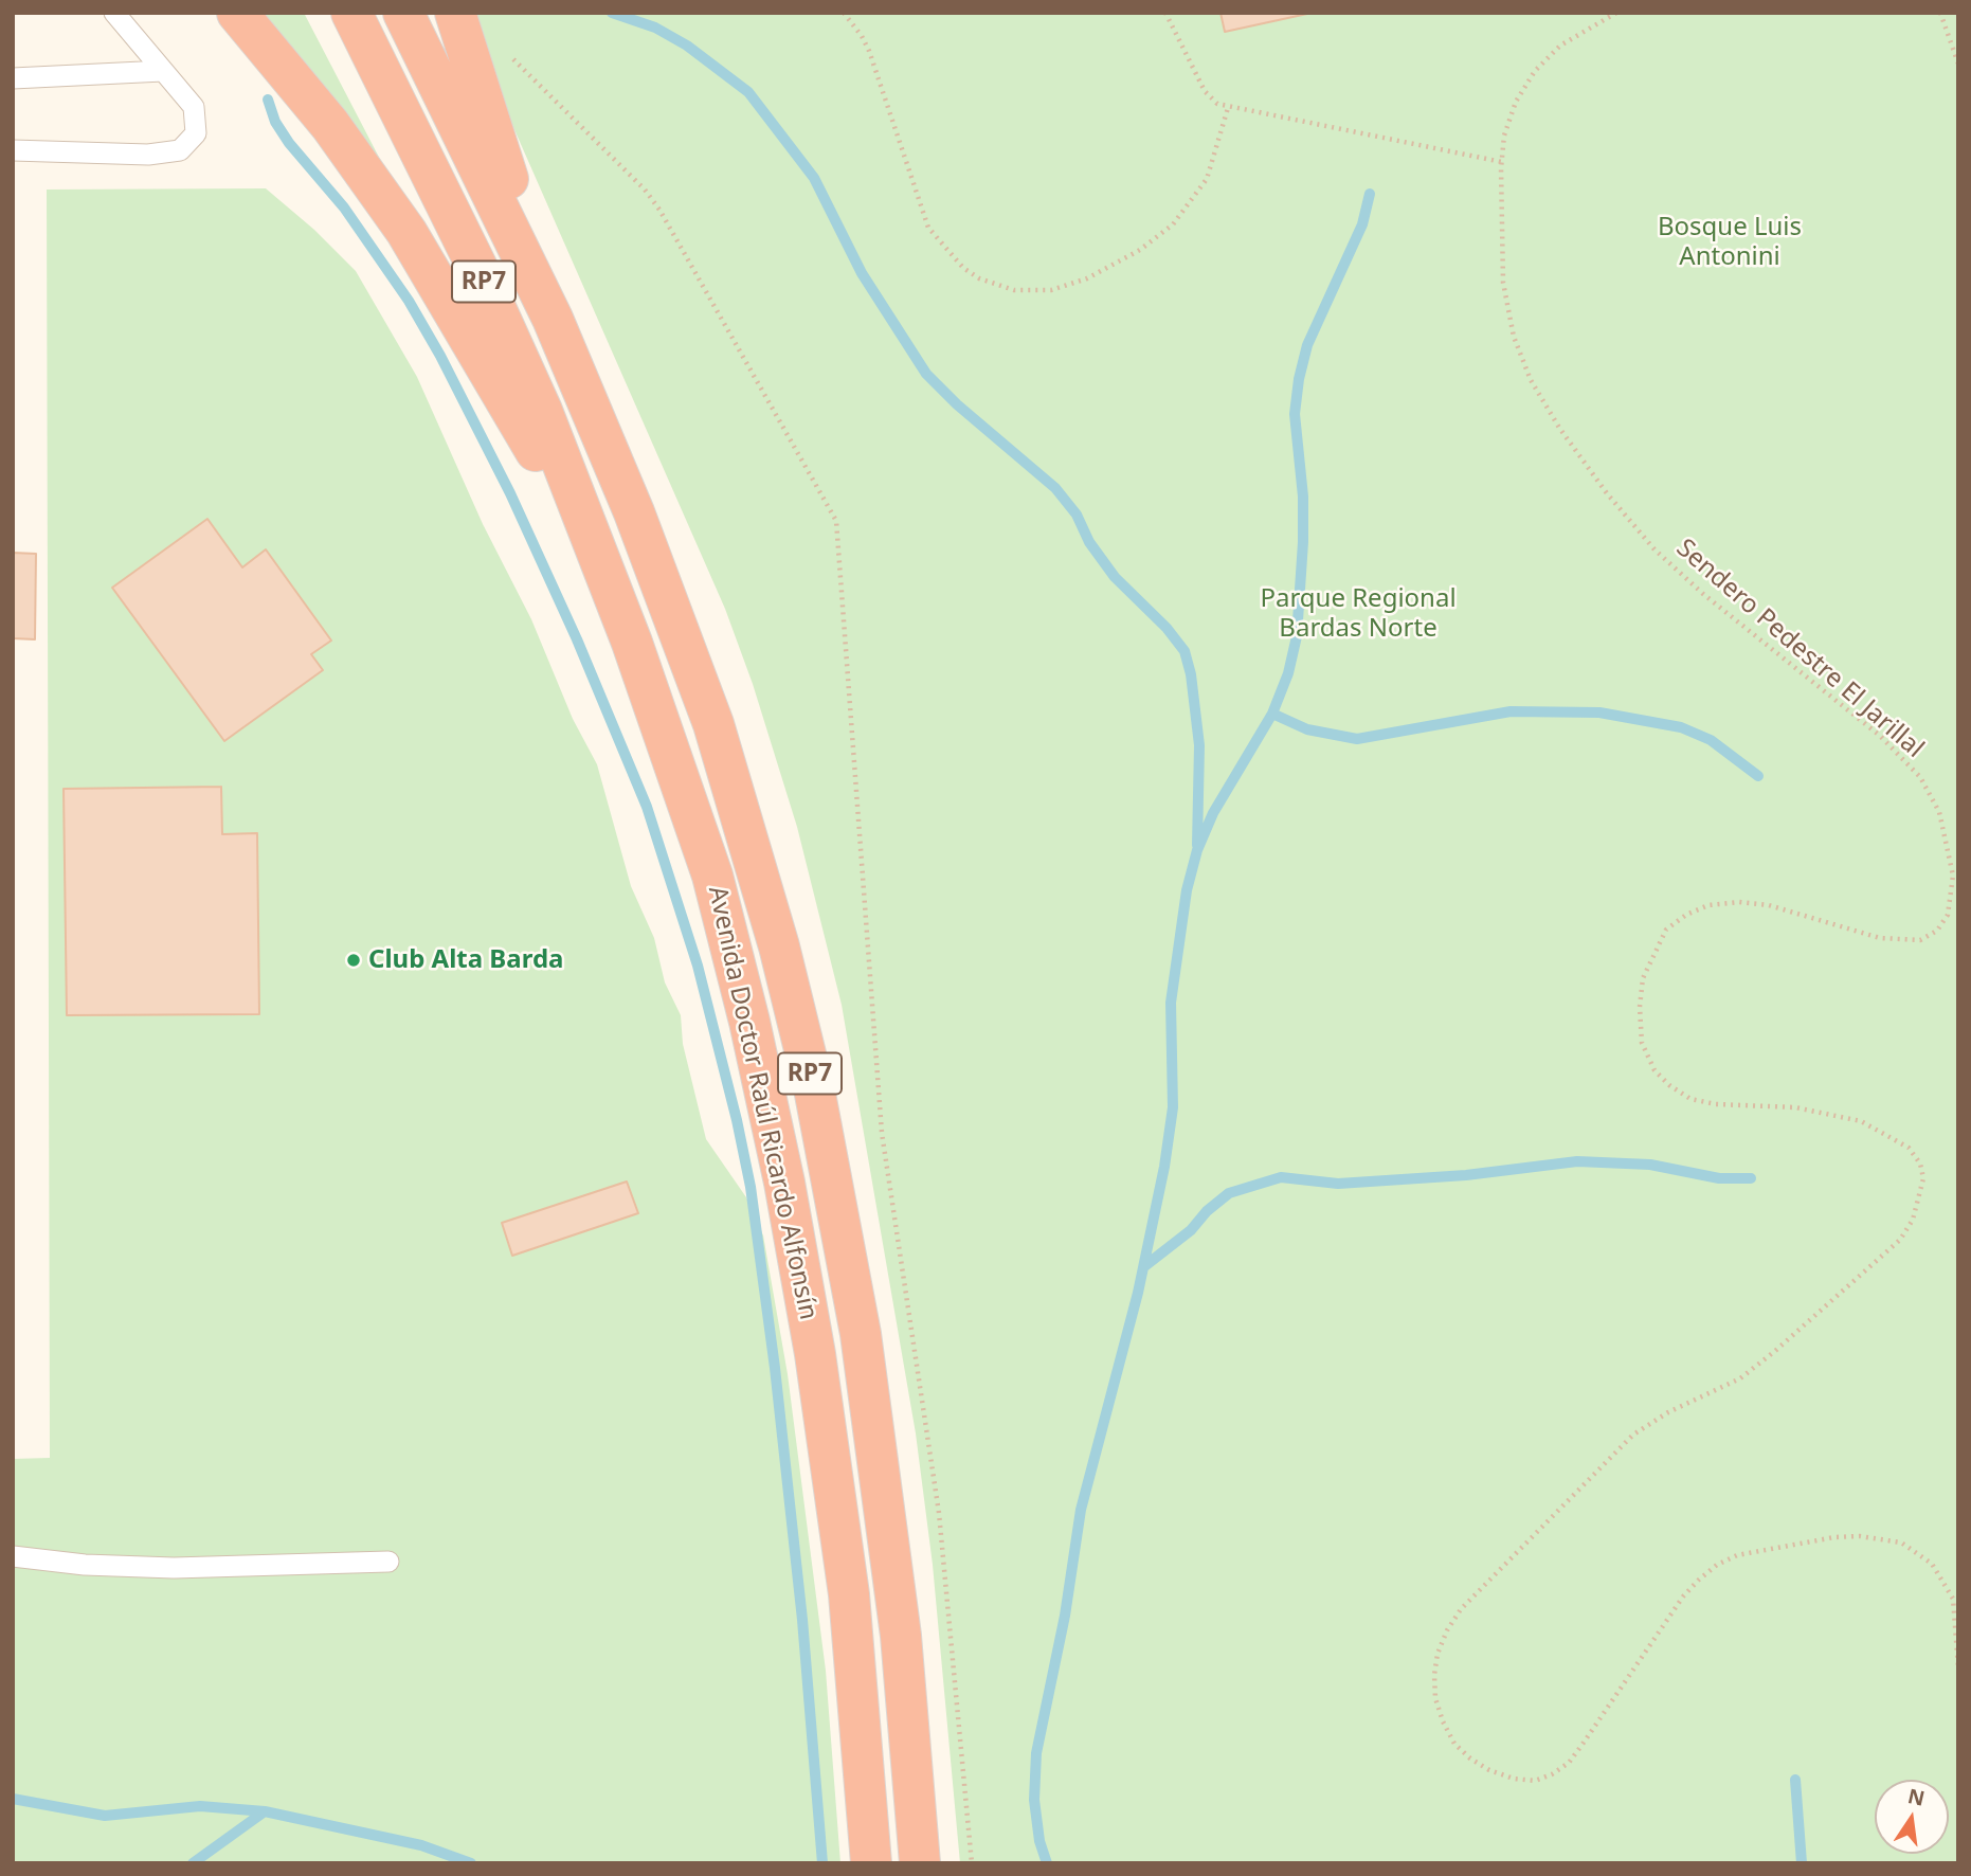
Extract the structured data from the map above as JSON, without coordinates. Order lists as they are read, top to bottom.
{
  "streets": {
    "highway": ["RP7", "Avenida Doctor Raúl Ricardo Alfonsín"],
    "path": ["Sendero Pedestre El Jarillal"]
  },
  "parks": ["Bosque Luis Antonini", "Parque Regional Bardas Norte"],
  "places": ["Club Alta Barda"],
  "north": "top"
}
